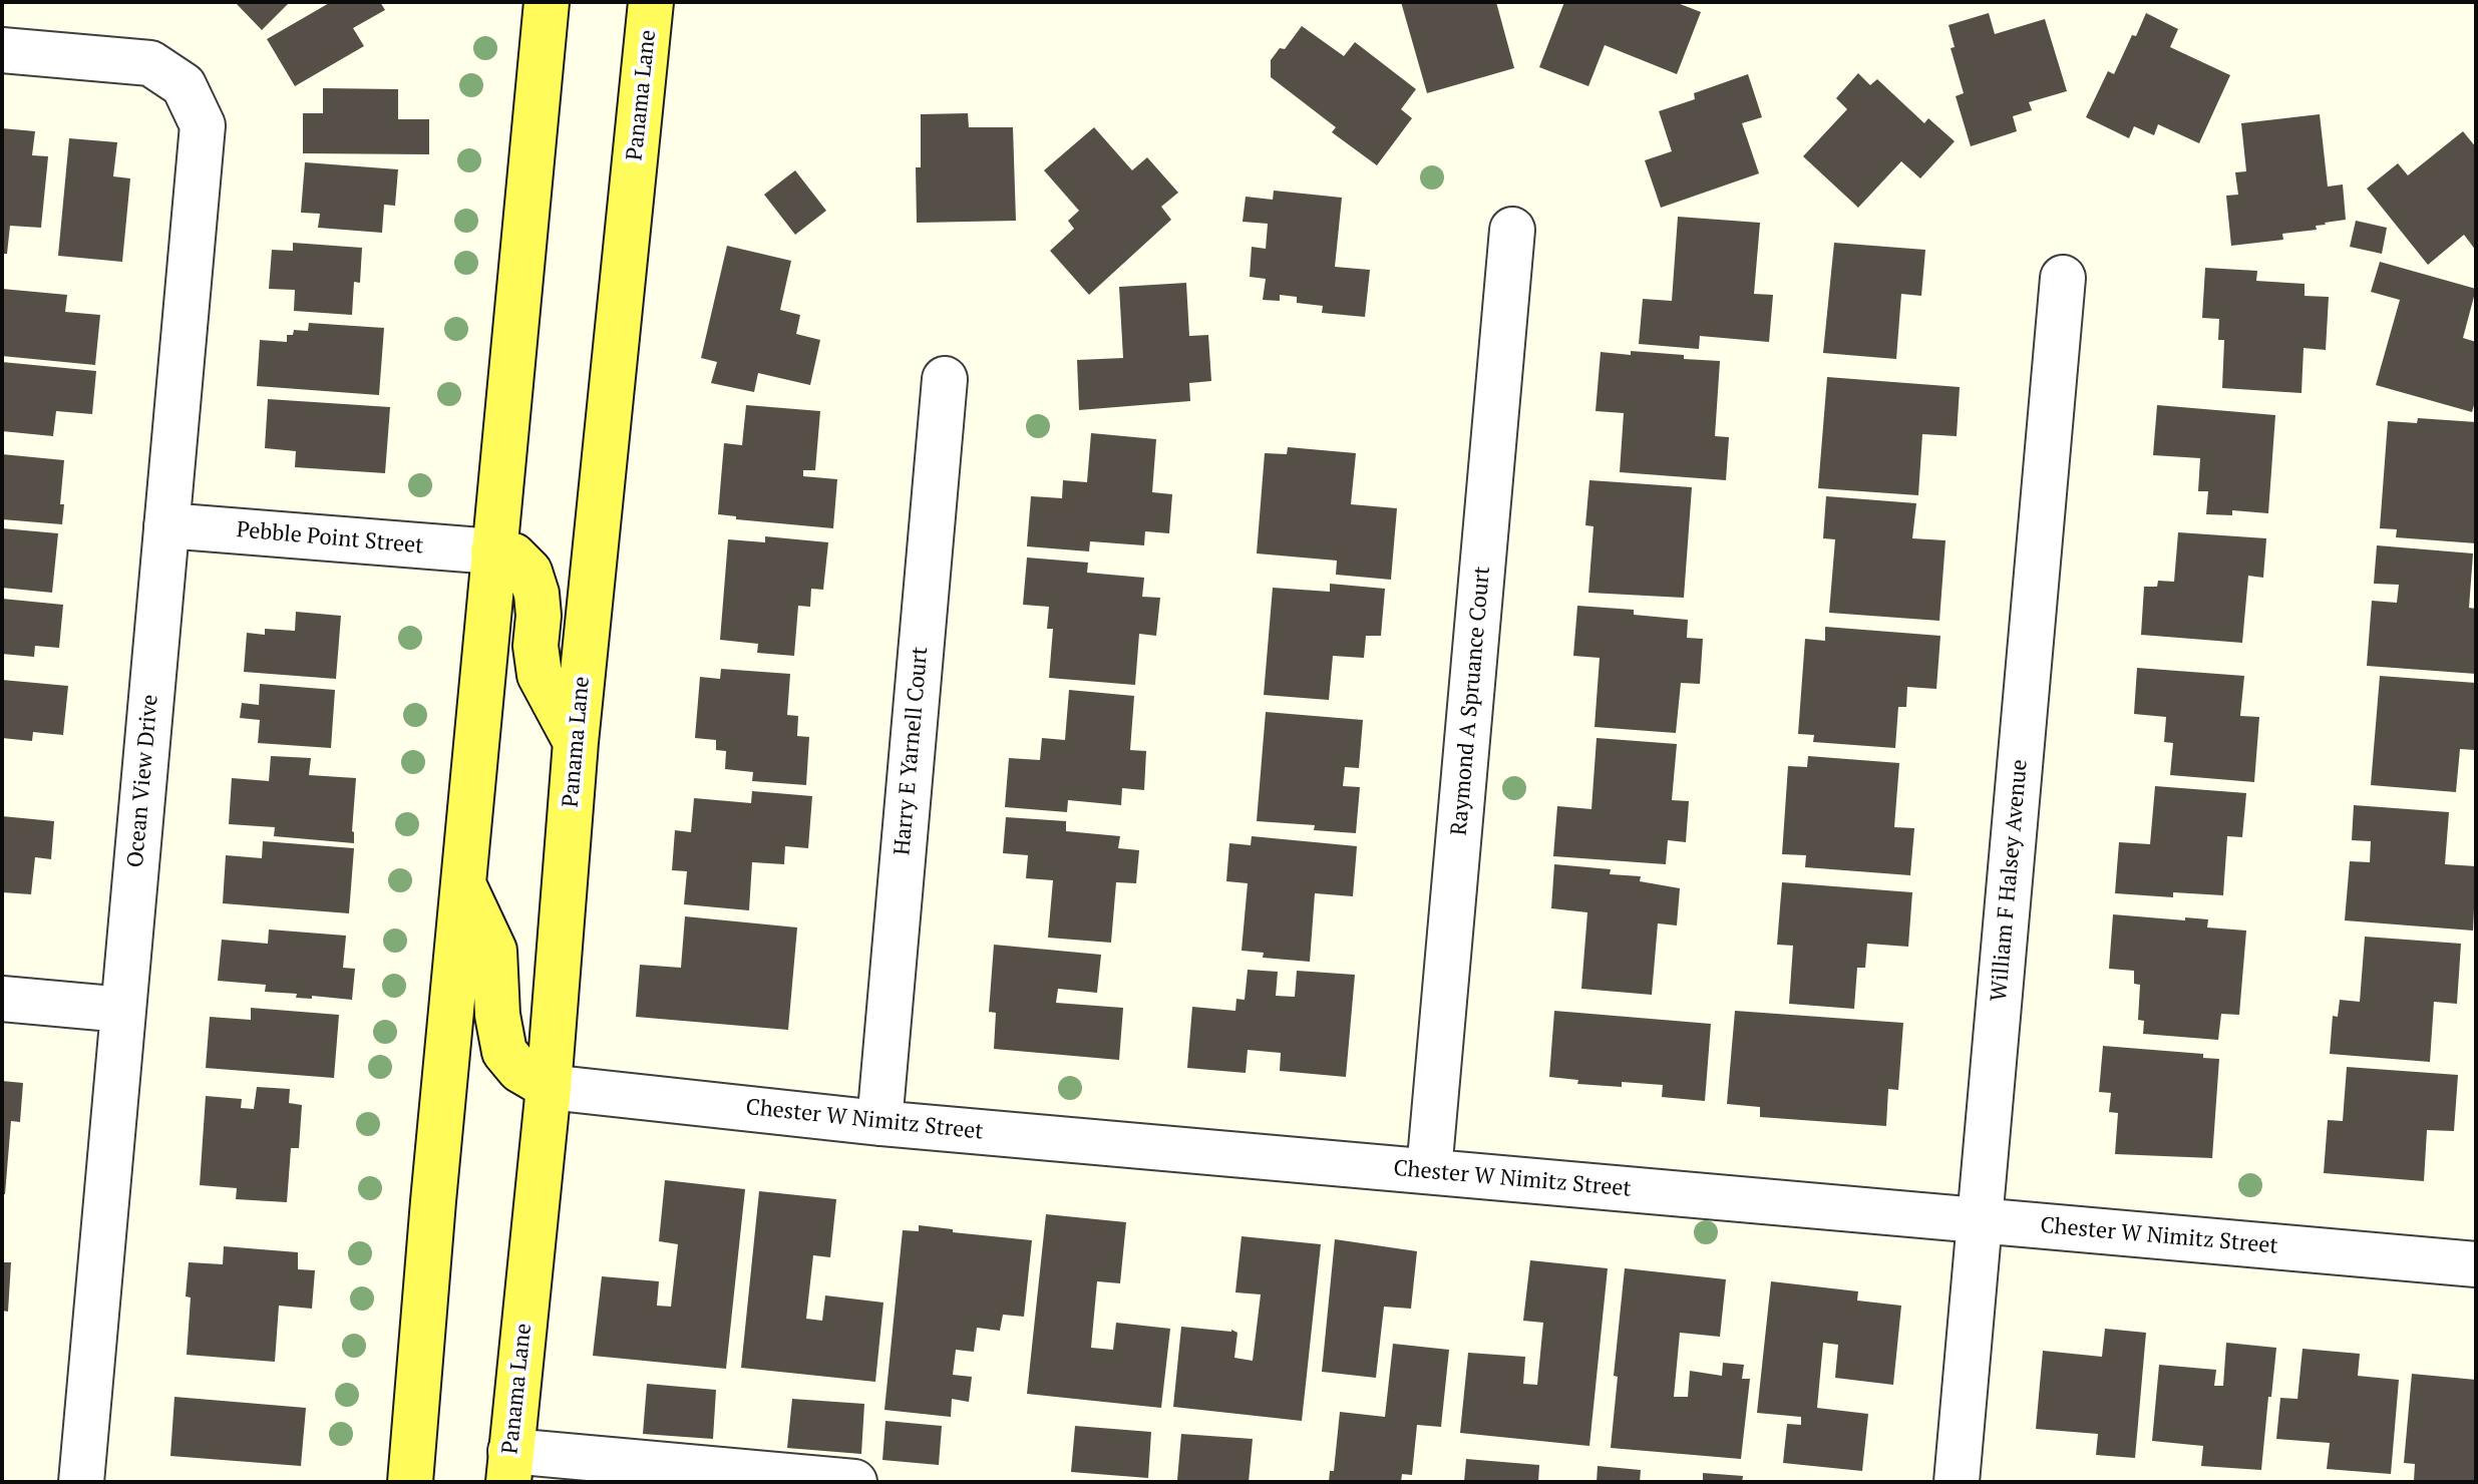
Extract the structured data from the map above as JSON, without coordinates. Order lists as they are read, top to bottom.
{
  "streets": {
    "main road": ["Panama Lane"],
    "street": [
      "Pebble Point Street",
      "Raymond A Spruance Court",
      "Harry E Yarnell Court",
      "Ocean View Drive",
      "William F Halsey Avenue",
      "Chester W Nimitz Street"
    ]
  },
  "crossings": [
    ["Panama Lane", "Chester W Nimitz Street"],
    ["Pebble Point Street", "Ocean View Drive"],
    ["Raymond A Spruance Court", "Chester W Nimitz Street"],
    ["Harry E Yarnell Court", "Chester W Nimitz Street"],
    ["William F Halsey Avenue", "Chester W Nimitz Street"]
  ]
}
